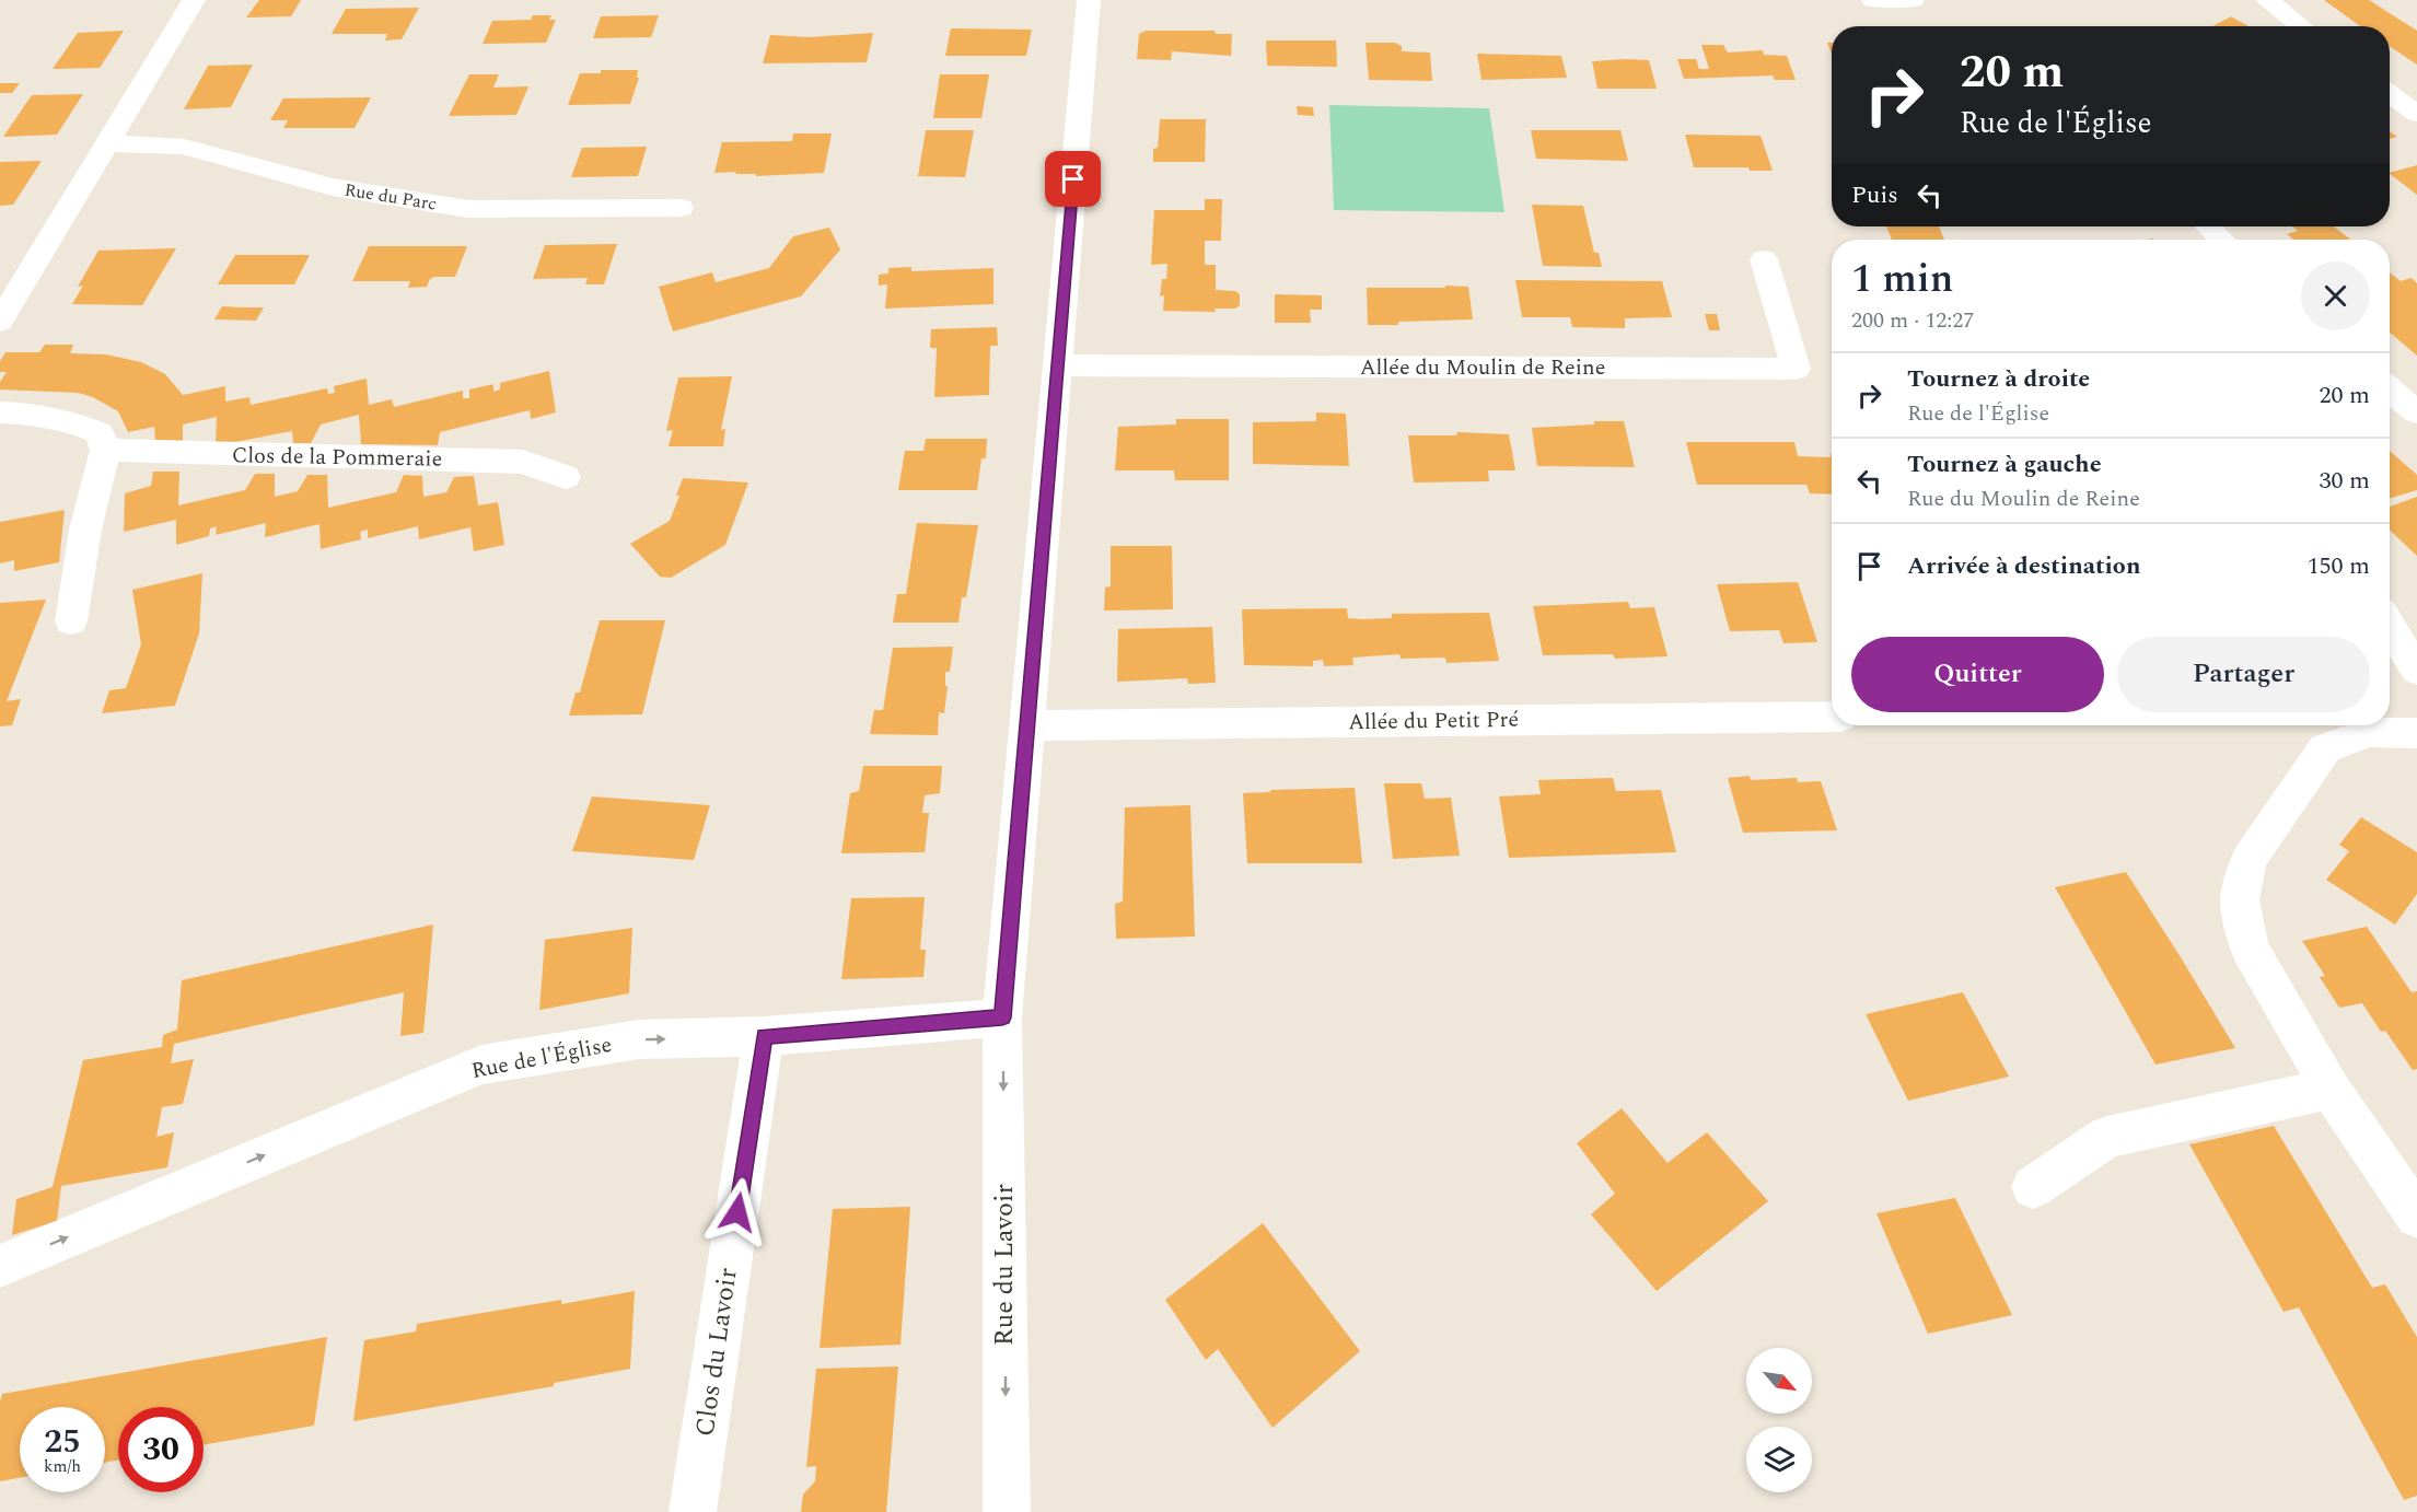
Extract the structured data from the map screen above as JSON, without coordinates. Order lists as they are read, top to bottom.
{
  "streets": {
    "street": [
      "Rue du Parc",
      "Allée du Moulin de Reine",
      "Clos de la Pommeraie",
      "Allée du Petit Pré",
      "Rue de l'Église",
      "Rue du Lavoir",
      "Clos du Lavoir"
    ]
  },
  "crossings": [
    ["Allée du Moulin de Reine", "Rue du Lavoir"],
    ["Allée du Petit Pré", "Rue du Lavoir"],
    ["Rue de l'Église", "Rue du Lavoir"],
    ["Rue de l'Église", "Clos du Lavoir"]
  ],
  "one_way": ["Rue de l'Église"],
  "north": "bottom right",
  "page": {
    "turn": ["20 m", "Rue de l'Église"],
    "then": "Puis",
    "heading": ["1 min", "200 m · 12:27"],
    "list": [
      {
        "name": "Tournez à droite",
        "note": "Rue de l'Église",
        "value": "20 m"
      },
      {
        "name": "Tournez à gauche",
        "note": "Rue du Moulin de Reine",
        "value": "30 m"
      },
      {
        "name": "Arrivée à destination",
        "value": "150 m"
      }
    ],
    "buttons": ["Quitter", "Partager"],
    "speed": "25 km/h",
    "limit": "30"
  }
}
